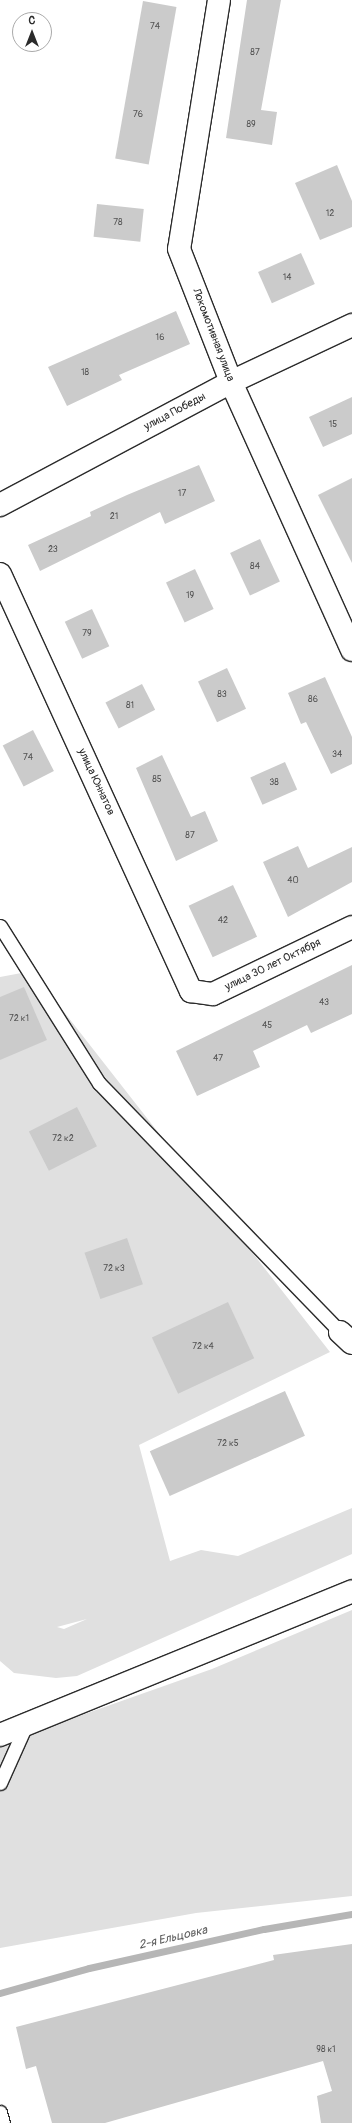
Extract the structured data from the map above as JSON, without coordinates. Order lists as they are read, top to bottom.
{
  "streets": {
    "street": [
      "Локомотивная улица",
      "улица Победы",
      "улица Юннатов",
      "улица 30 лет Октября"
    ]
  },
  "crossings": [
    ["Локомотивная улица", "улица Победы"],
    ["улица Юннатов", "улица 30 лет Октября"]
  ],
  "water": ["2-я Ельцовка"],
  "house_numbers": [
    "74",
    "87",
    "76",
    "89",
    "12",
    "78",
    "14",
    "16",
    "18",
    "15",
    "17",
    "21",
    "23",
    "84",
    "19",
    "79",
    "83",
    "86",
    "81",
    "34",
    "74",
    "85",
    "38",
    "87",
    "40",
    "42",
    "43",
    "72 к1",
    "45",
    "47",
    "72 к2",
    "72 к3",
    "72 к4",
    "72 к5",
    "98 к1"
  ],
  "north": "top"
}
